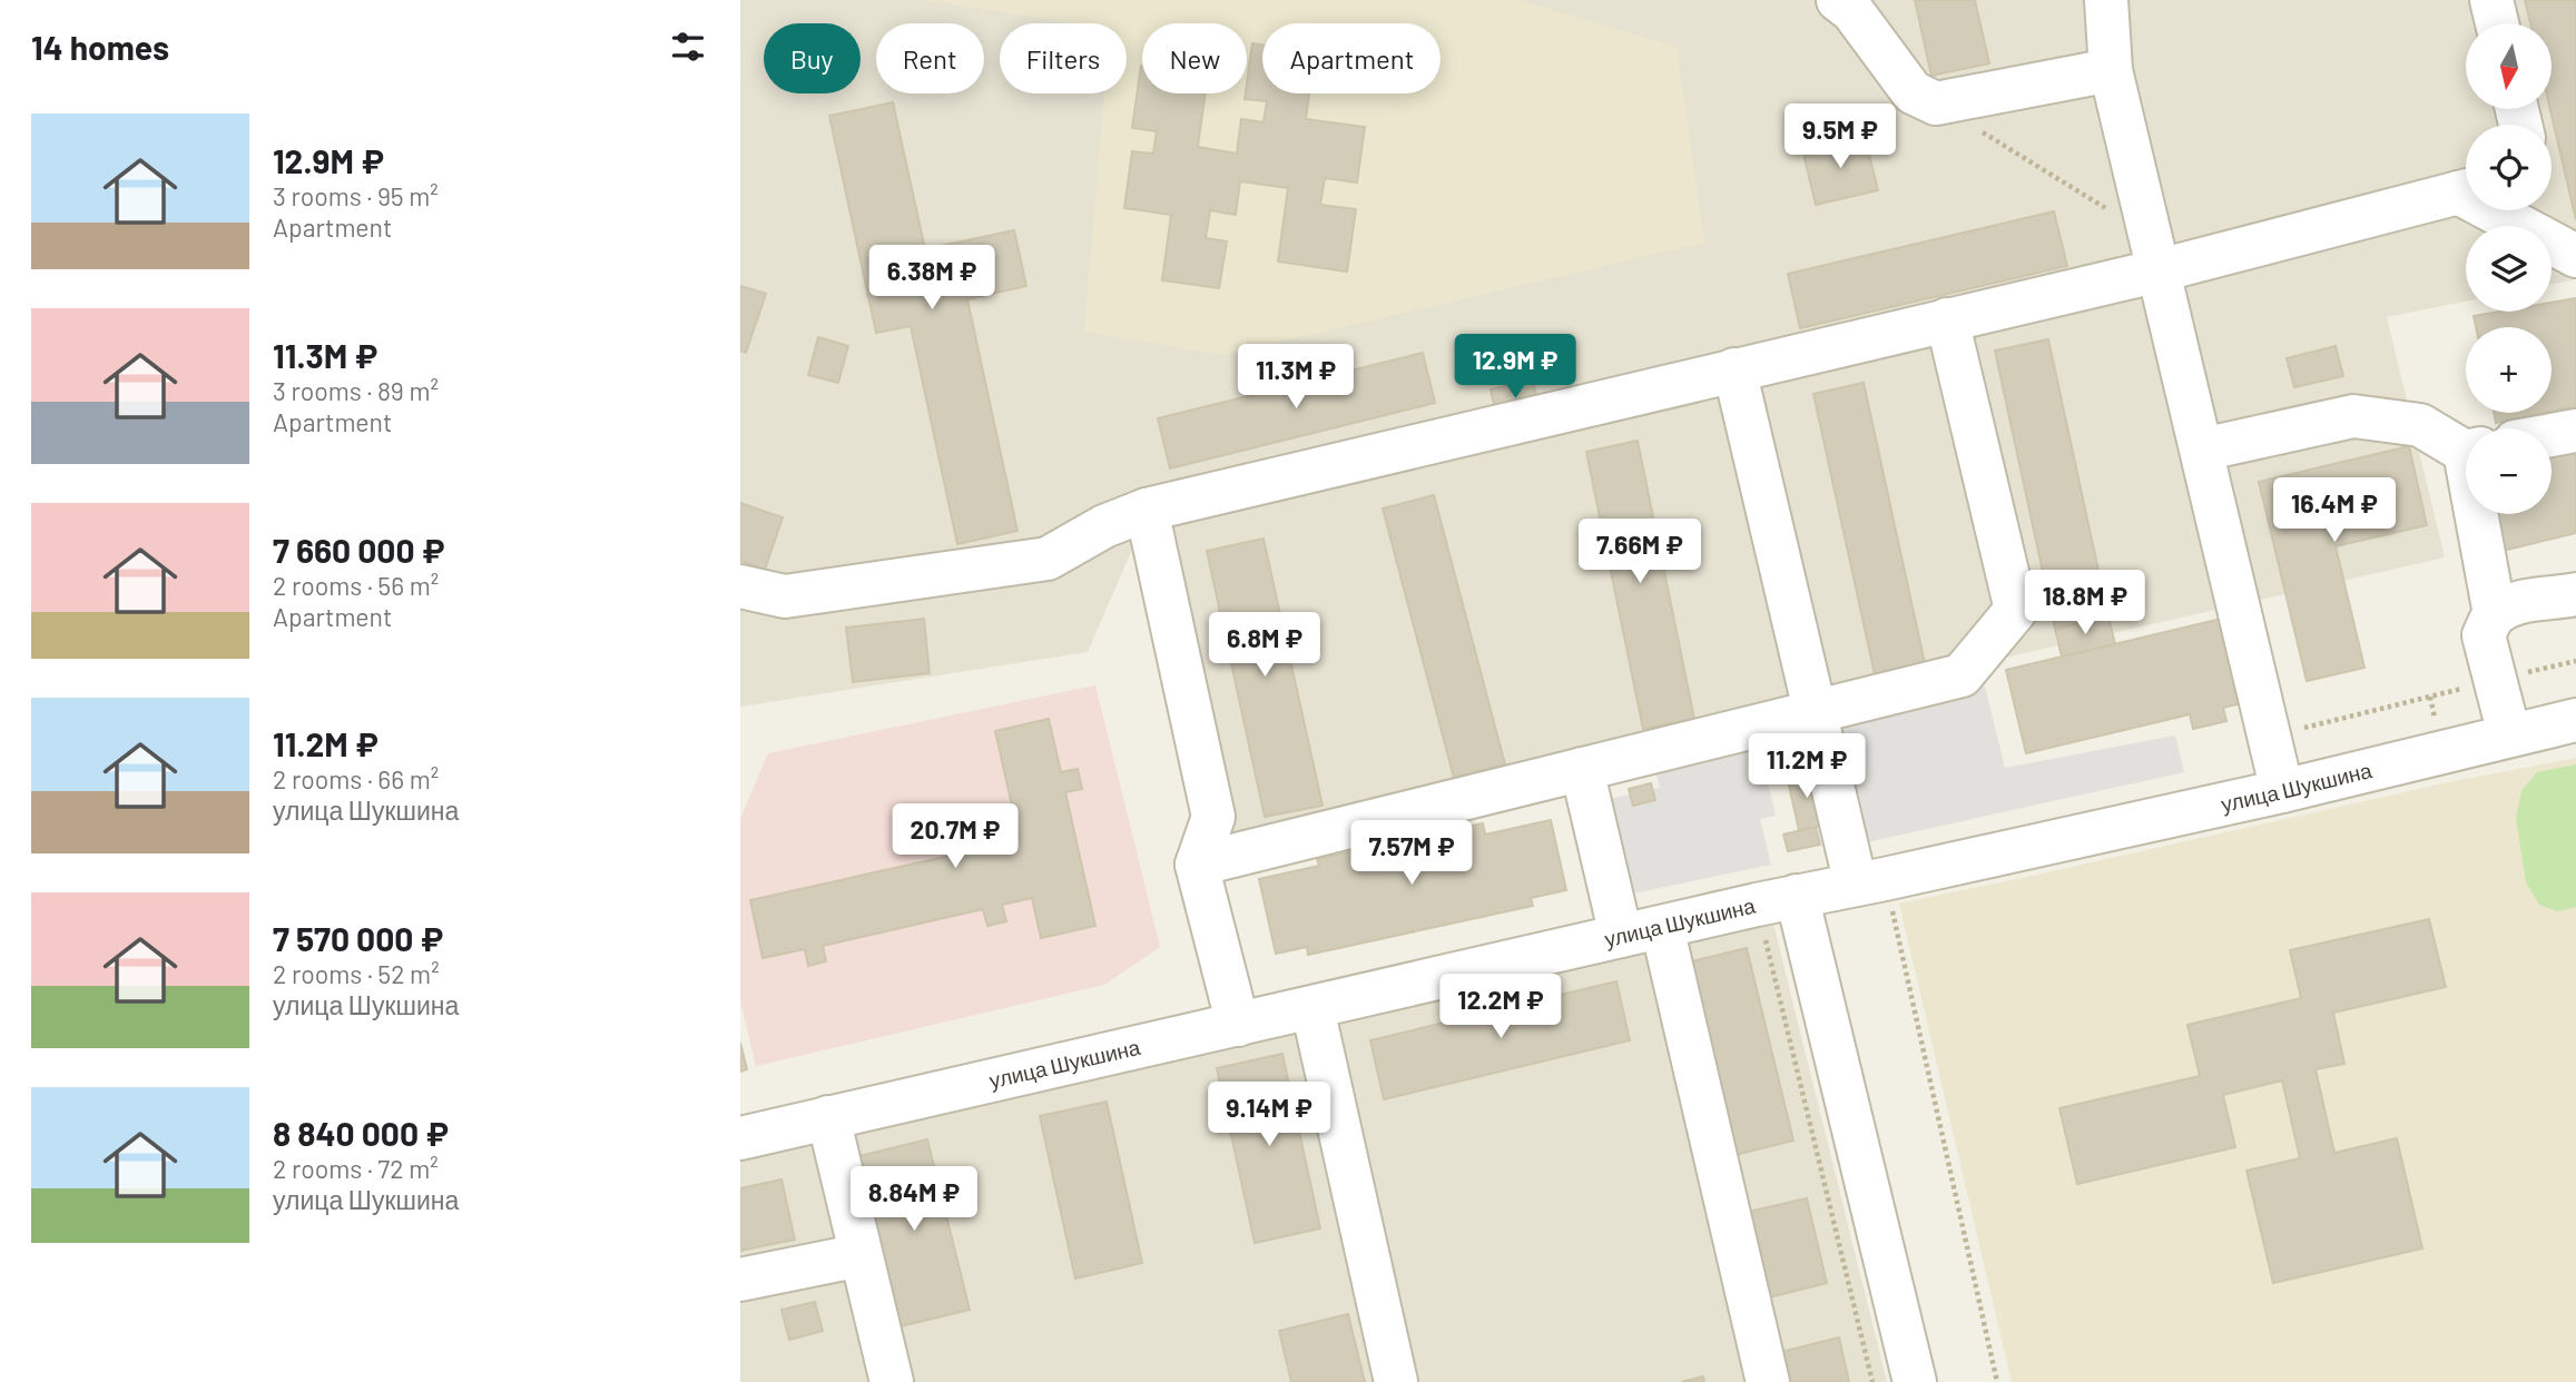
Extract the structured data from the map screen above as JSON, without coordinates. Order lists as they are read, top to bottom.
{
  "streets": {
    "street": ["улица Шукшина"]
  },
  "north": "bottom",
  "page": {
    "heading": "14 homes",
    "map_buttons": ["+", "−"],
    "chip": [
      "Buy",
      "Rent",
      "Filters",
      "New",
      "Apartment"
    ],
    "list": [
      {
        "name": "12.9M ₽",
        "note": "3 rooms · 95 m² · Apartment"
      },
      {
        "name": "11.3M ₽",
        "note": "3 rooms · 89 m² · Apartment"
      },
      {
        "name": "7 660 000 ₽",
        "note": "2 rooms · 56 m² · Apartment"
      },
      {
        "name": "11.2M ₽",
        "note": "2 rooms · 66 m² · улица Шукшина"
      },
      {
        "name": "7 570 000 ₽",
        "note": "2 rooms · 52 m² · улица Шукшина"
      },
      {
        "name": "8 840 000 ₽",
        "note": "2 rooms · 72 m² · улица Шукшина"
      }
    ],
    "price": [
      "9.5M ₽",
      "6.38M ₽",
      "12.9M ₽",
      "11.3M ₽",
      "16.4M ₽",
      "7.66M ₽",
      "18.8M ₽",
      "6.8M ₽",
      "11.2M ₽",
      "20.7M ₽",
      "7.57M ₽",
      "12.2M ₽",
      "9.14M ₽",
      "8.84M ₽"
    ]
  }
}
